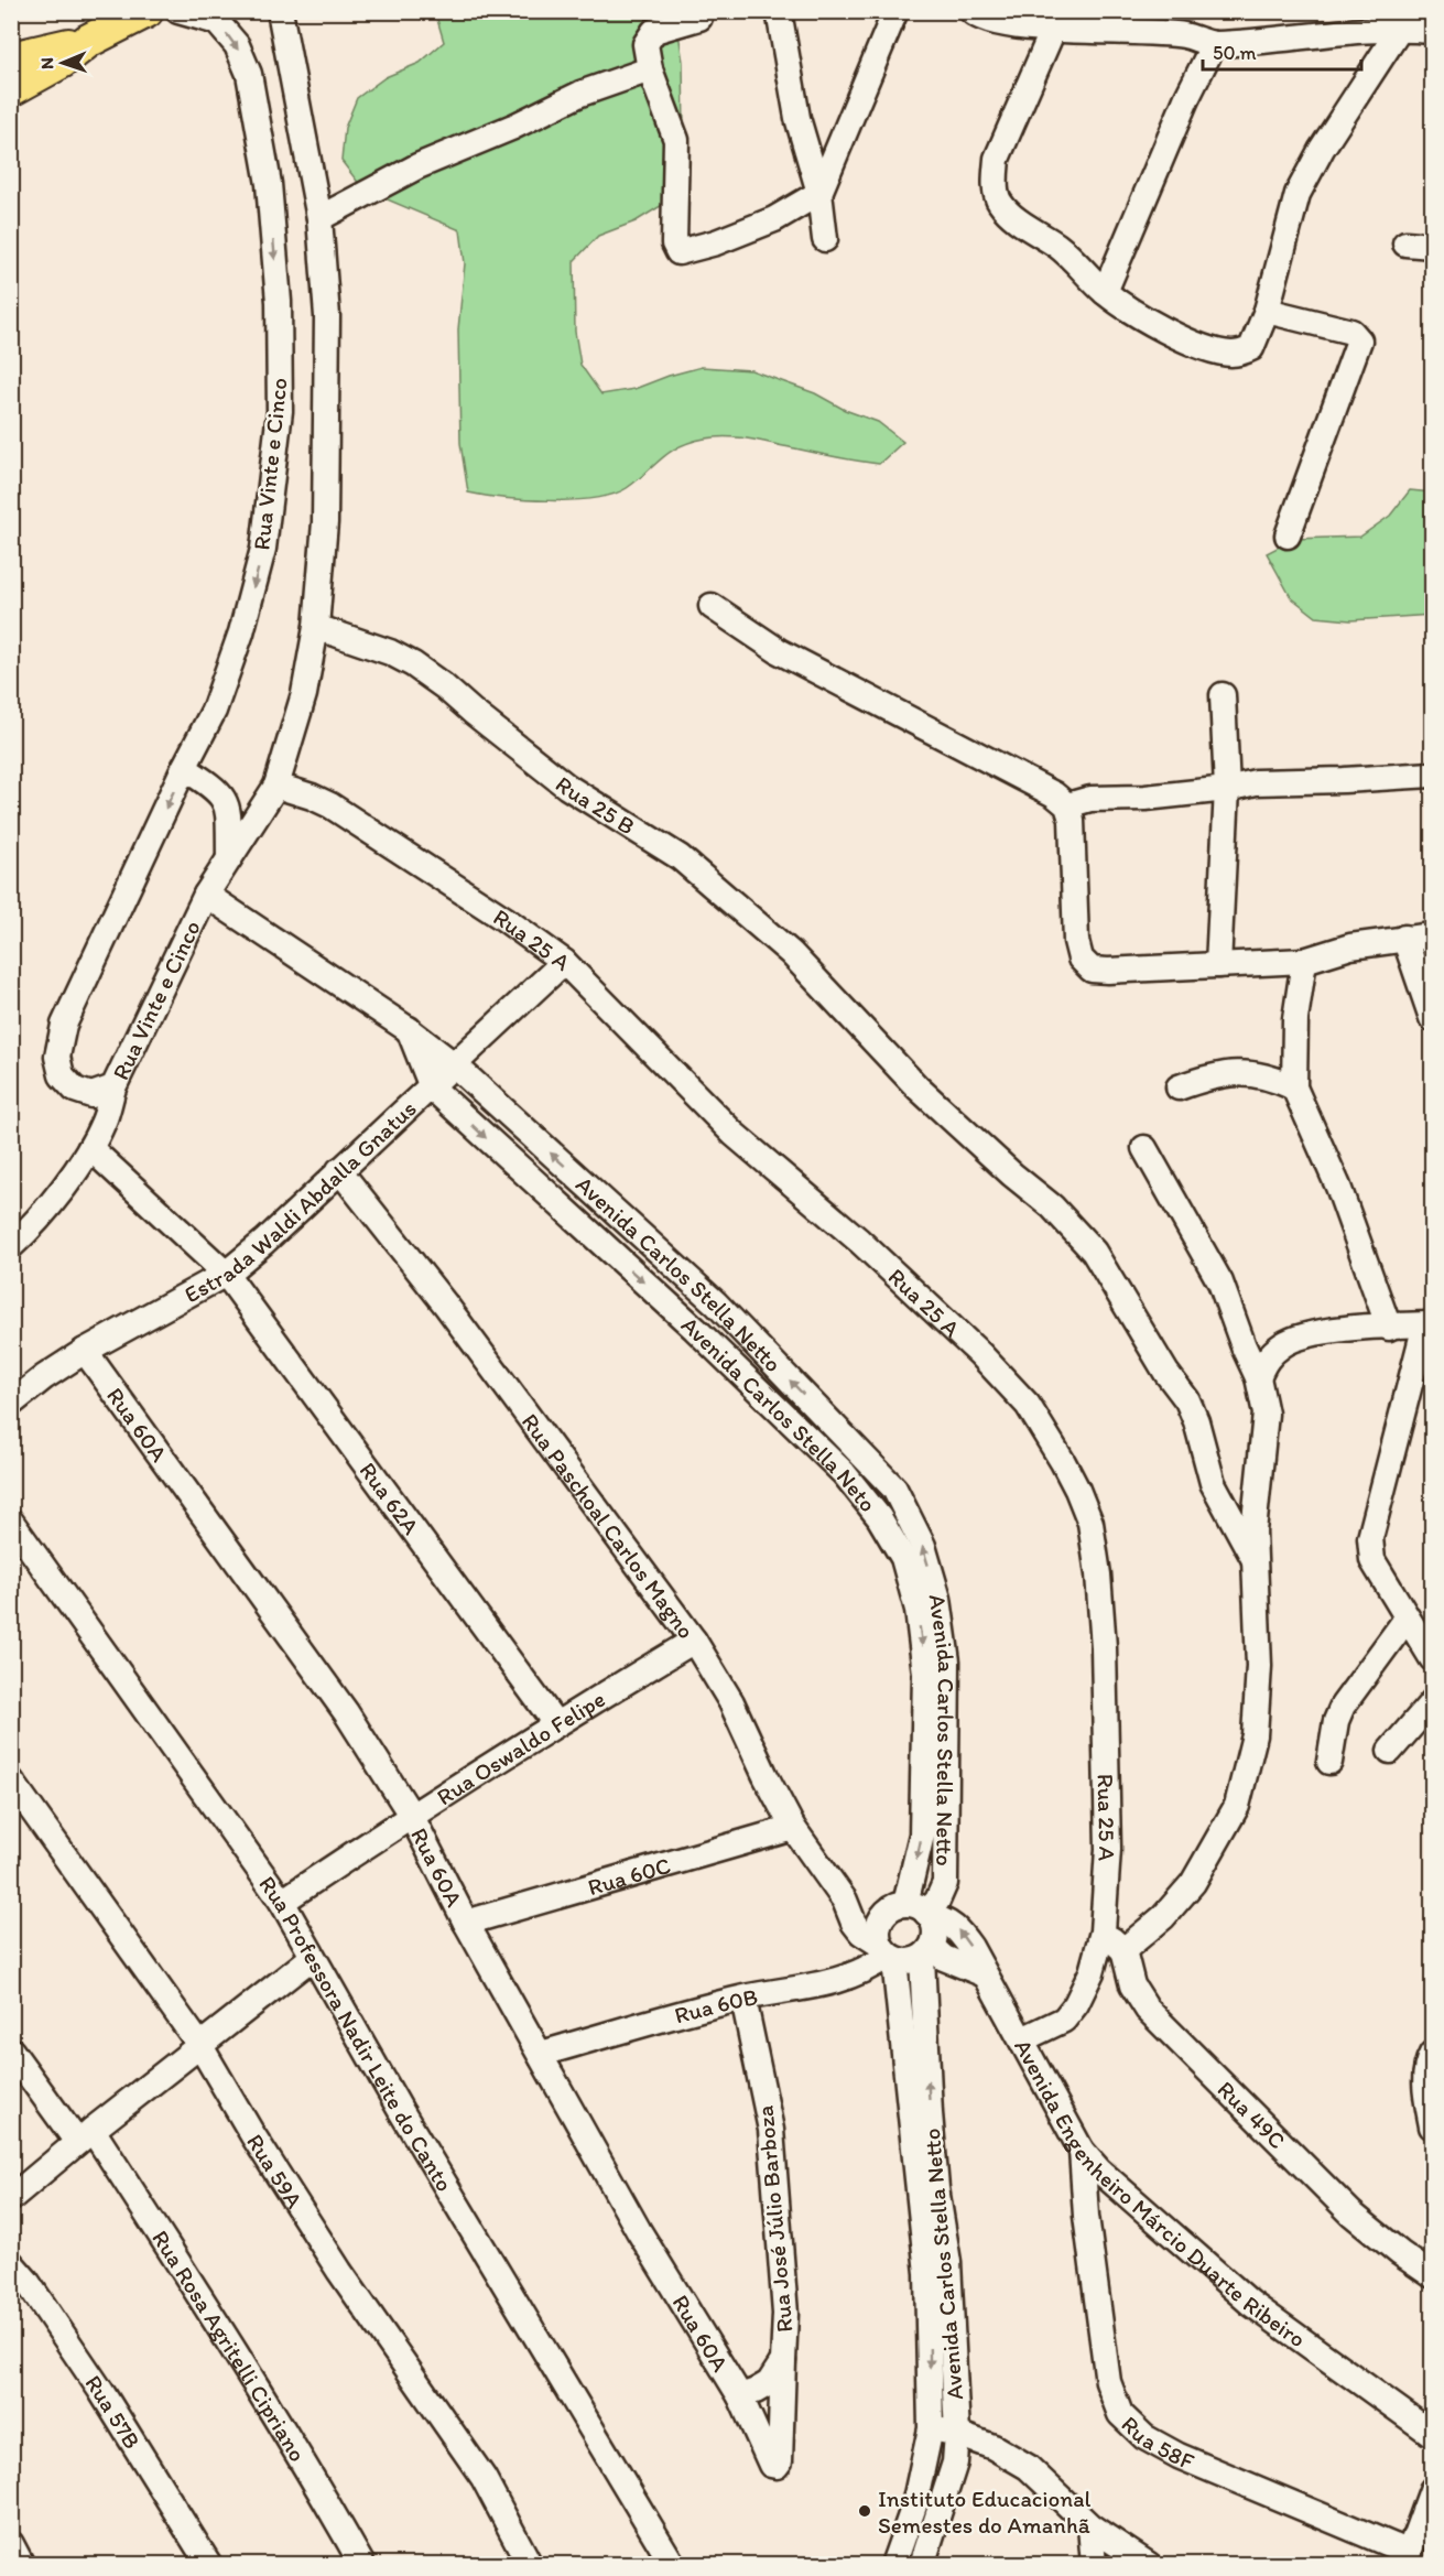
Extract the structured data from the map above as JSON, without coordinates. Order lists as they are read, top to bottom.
{
  "streets": {
    "street": [
      "Rua Vinte e Cinco",
      "Rua 25 B",
      "Rua 25 A",
      "Estrada Waldi Abdalla Gnatus",
      "Avenida Carlos Stella Netto",
      "Avenida Carlos Stella Neto",
      "Rua 60A",
      "Rua 62A",
      "Rua Paschoal Carlos Magno",
      "Rua Oswaldo Felipe",
      "Rua 60C",
      "Rua 60B",
      "Rua Professora Nadir Leite do Canto",
      "Rua 49C",
      "Rua 59A",
      "Avenida Engenheiro Márcio Duarte Ribeiro",
      "Rua José Júlio Barboza",
      "Rua Rosa Agritelli Cipriano",
      "Rua 57B",
      "Rua 58F"
    ]
  },
  "crossings": [
    ["Rua Vinte e Cinco", "Rua 25 B"],
    ["Rua Vinte e Cinco", "Rua 25 A"],
    ["Rua 25 A", "Estrada Waldi Abdalla Gnatus"],
    ["Rua 25 A", "Avenida Engenheiro Márcio Duarte Ribeiro"],
    ["Estrada Waldi Abdalla Gnatus", "Avenida Carlos Stella Netto"],
    ["Estrada Waldi Abdalla Gnatus", "Avenida Carlos Stella Neto"],
    ["Estrada Waldi Abdalla Gnatus", "Rua 60A"],
    ["Estrada Waldi Abdalla Gnatus", "Rua 62A"],
    ["Estrada Waldi Abdalla Gnatus", "Rua Paschoal Carlos Magno"],
    ["Avenida Carlos Stella Netto", "Avenida Carlos Stella Neto"],
    ["Avenida Carlos Stella Netto", "Rua Paschoal Carlos Magno"],
    ["Avenida Carlos Stella Netto", "Rua 60B"],
    ["Avenida Carlos Stella Netto", "Avenida Engenheiro Márcio Duarte Ribeiro"],
    ["Avenida Carlos Stella Neto", "Rua Paschoal Carlos Magno"],
    ["Avenida Carlos Stella Neto", "Rua 60B"],
    ["Avenida Carlos Stella Neto", "Avenida Engenheiro Márcio Duarte Ribeiro"],
    ["Rua 60A", "Rua Oswaldo Felipe"],
    ["Rua 60A", "Rua 60C"],
    ["Rua 60A", "Rua 60B"],
    ["Rua 60A", "Rua José Júlio Barboza"],
    ["Rua 62A", "Rua Oswaldo Felipe"],
    ["Rua Paschoal Carlos Magno", "Rua Oswaldo Felipe"],
    ["Rua Paschoal Carlos Magno", "Rua 60C"],
    ["Rua Paschoal Carlos Magno", "Rua 60B"],
    ["Rua Paschoal Carlos Magno", "Avenida Engenheiro Márcio Duarte Ribeiro"],
    ["Rua Oswaldo Felipe", "Rua Professora Nadir Leite do Canto"],
    ["Rua 60B", "Avenida Engenheiro Márcio Duarte Ribeiro"],
    ["Rua 60B", "Rua José Júlio Barboza"],
    ["Avenida Engenheiro Márcio Duarte Ribeiro", "Rua 58F"]
  ],
  "one_way": ["Avenida Carlos Stella Neto"],
  "places": ["Instituto Educacional Semestes do Amanhã"],
  "scale_bar": "50 m",
  "north": "left"
}
